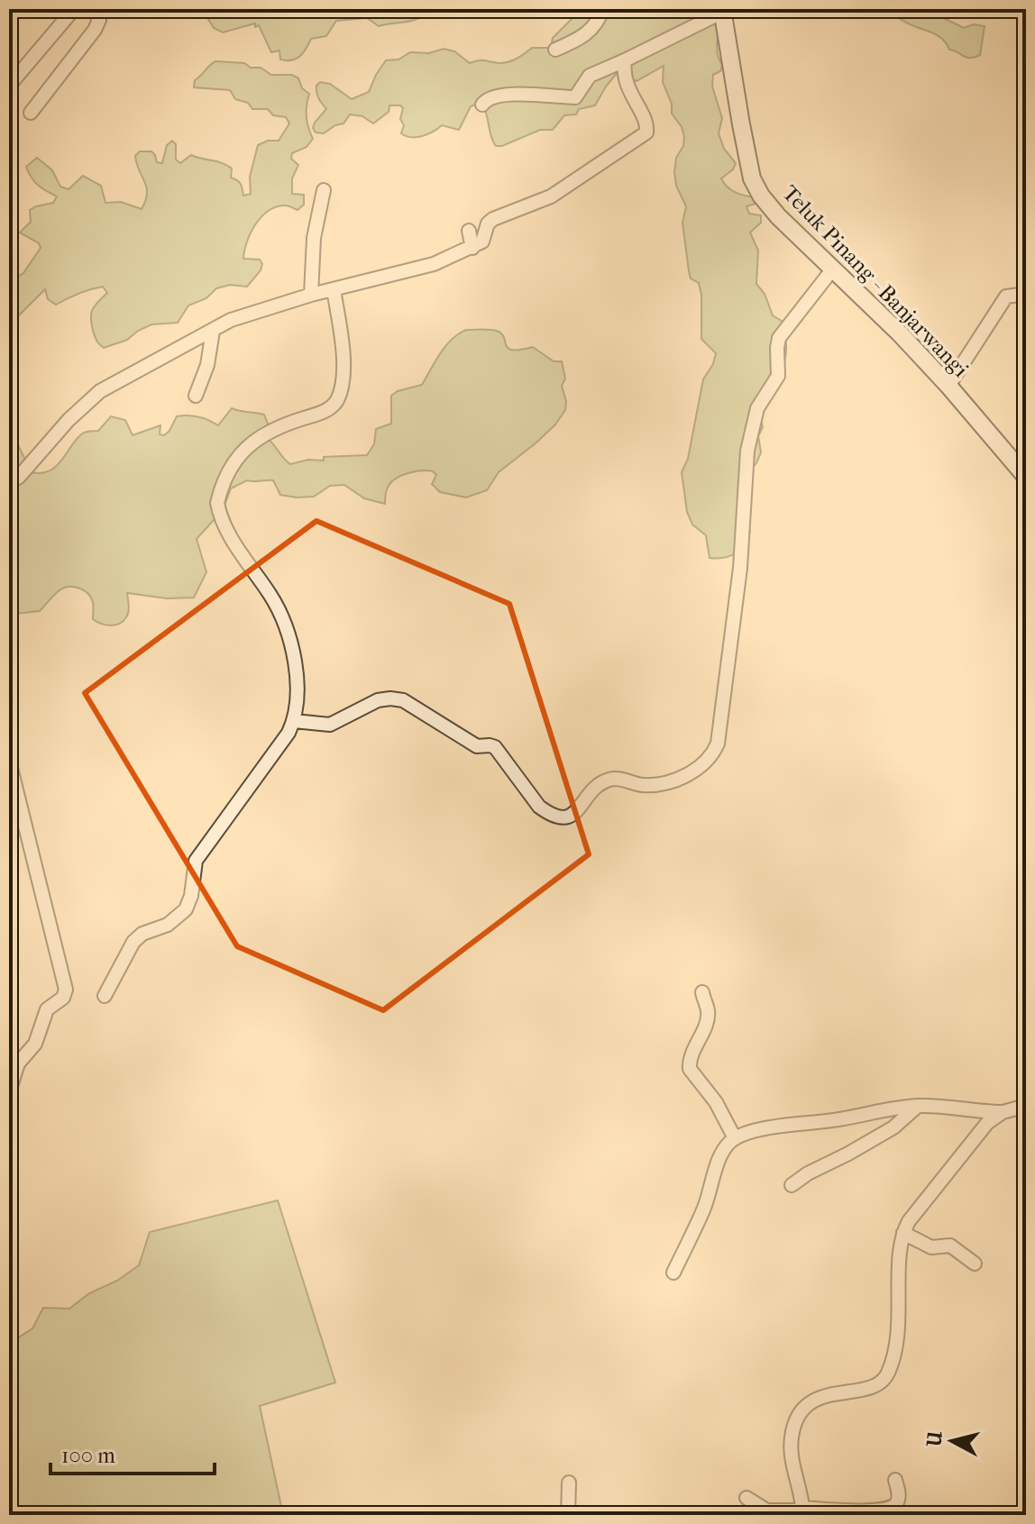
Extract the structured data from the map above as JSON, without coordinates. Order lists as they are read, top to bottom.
{
  "streets": {
    "main road": ["Teluk Pinang - Banjarwangi"]
  },
  "scale_bar": "100 m",
  "north": "left"
}
